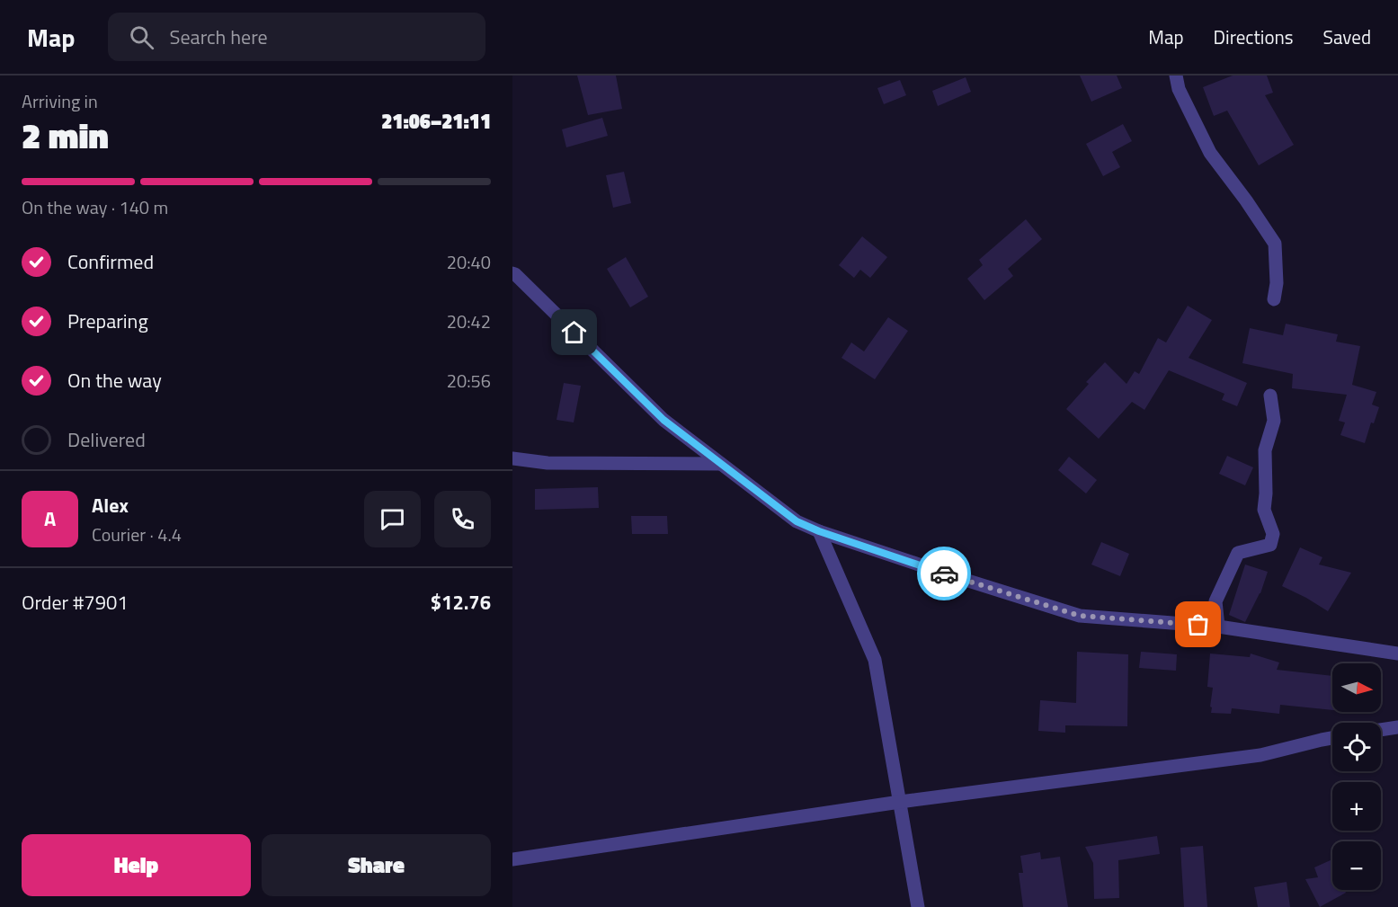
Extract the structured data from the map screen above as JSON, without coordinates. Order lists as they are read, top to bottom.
{
  "north": "right",
  "page": {
    "header": "Map",
    "search": "Search here",
    "nav": ["Map", "Directions", "Saved"],
    "heading": ["2 min", "Arriving in", "21:06–21:11"],
    "panel": [
      "Alex",
      "Courier · 4.4",
      "Order #7901",
      "$12.76"
    ],
    "bar": "On the way · 140 m",
    "list": [
      ["Confirmed", "20:40"],
      ["Preparing", "20:42"],
      ["On the way", "20:56"],
      "Delivered"
    ],
    "round": "A",
    "map_buttons": ["+", "−"],
    "buttons": ["Help", "Share"]
  }
}
